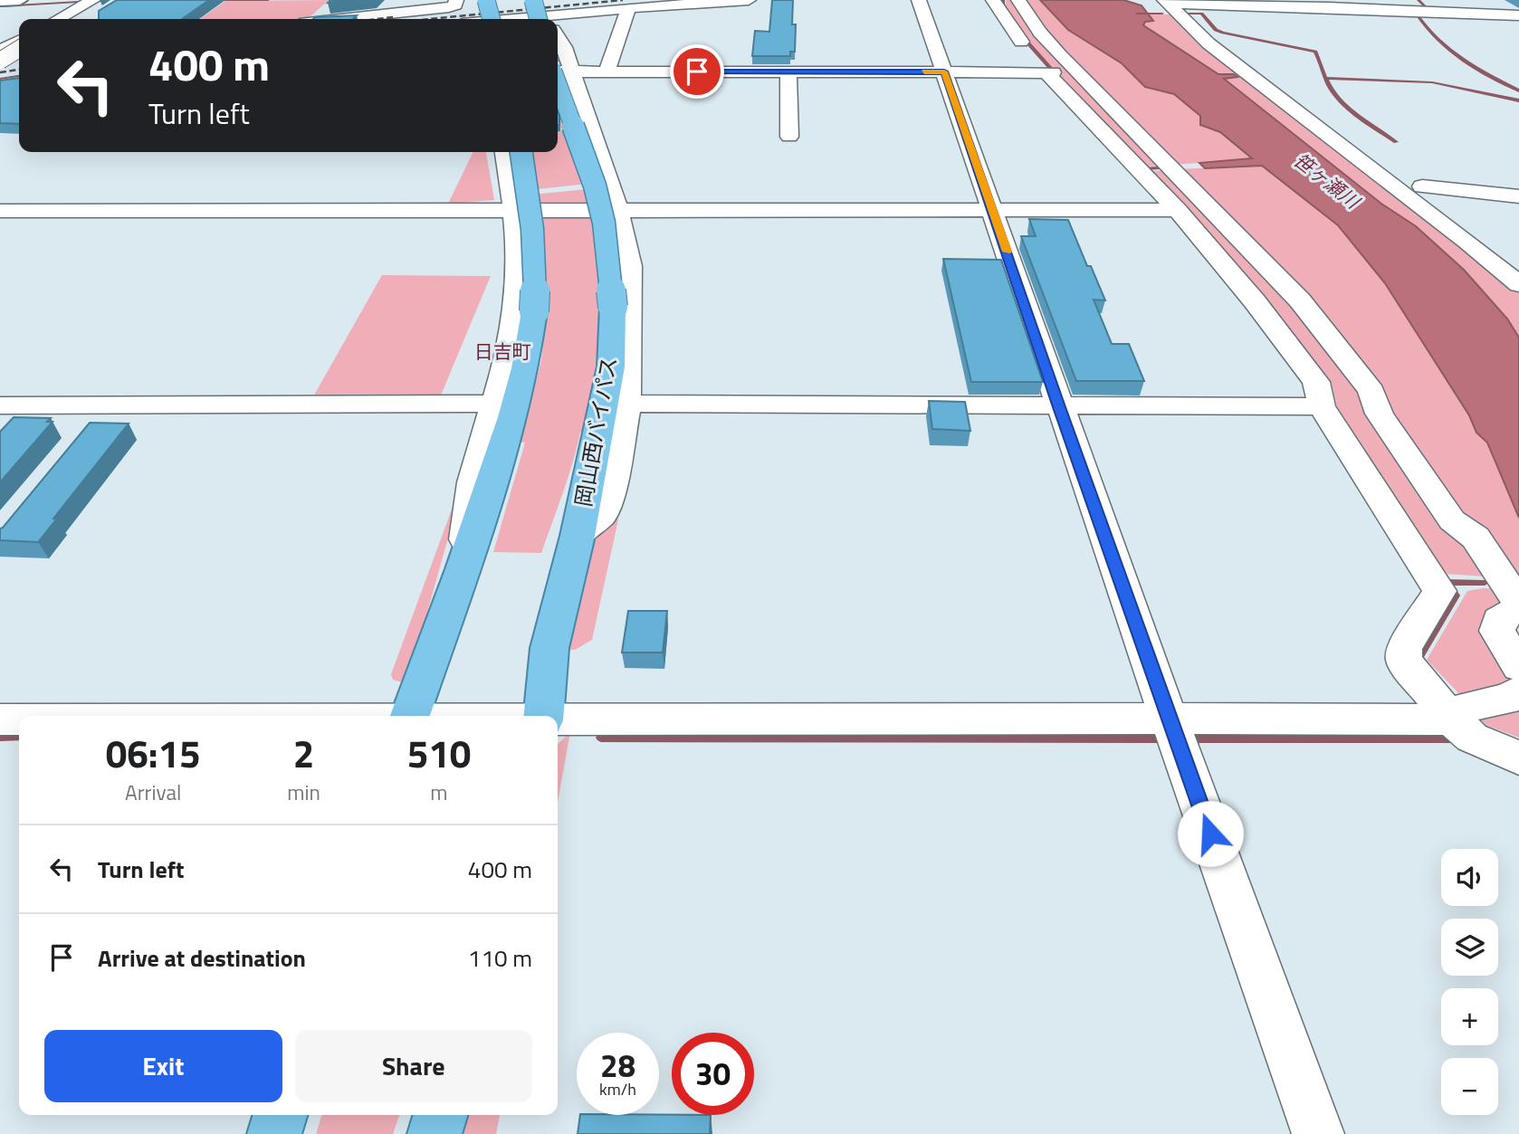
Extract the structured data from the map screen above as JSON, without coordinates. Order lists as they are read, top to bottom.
{
  "streets": {
    "highway": ["岡山西バイパス"]
  },
  "districts": ["日吉町"],
  "water": ["笹ヶ瀬川"],
  "page": {
    "turn": ["400 m", "Turn left"],
    "eta": [
      "06:15",
      "Arrival",
      "2",
      "min",
      "510",
      "m"
    ],
    "list": [
      {
        "name": "Turn left",
        "value": "400 m"
      },
      {
        "name": "Arrive at destination",
        "value": "110 m"
      }
    ],
    "map_buttons": ["+", "−"],
    "buttons": ["Exit", "Share"],
    "speed": "28 km/h",
    "limit": "30"
  }
}
